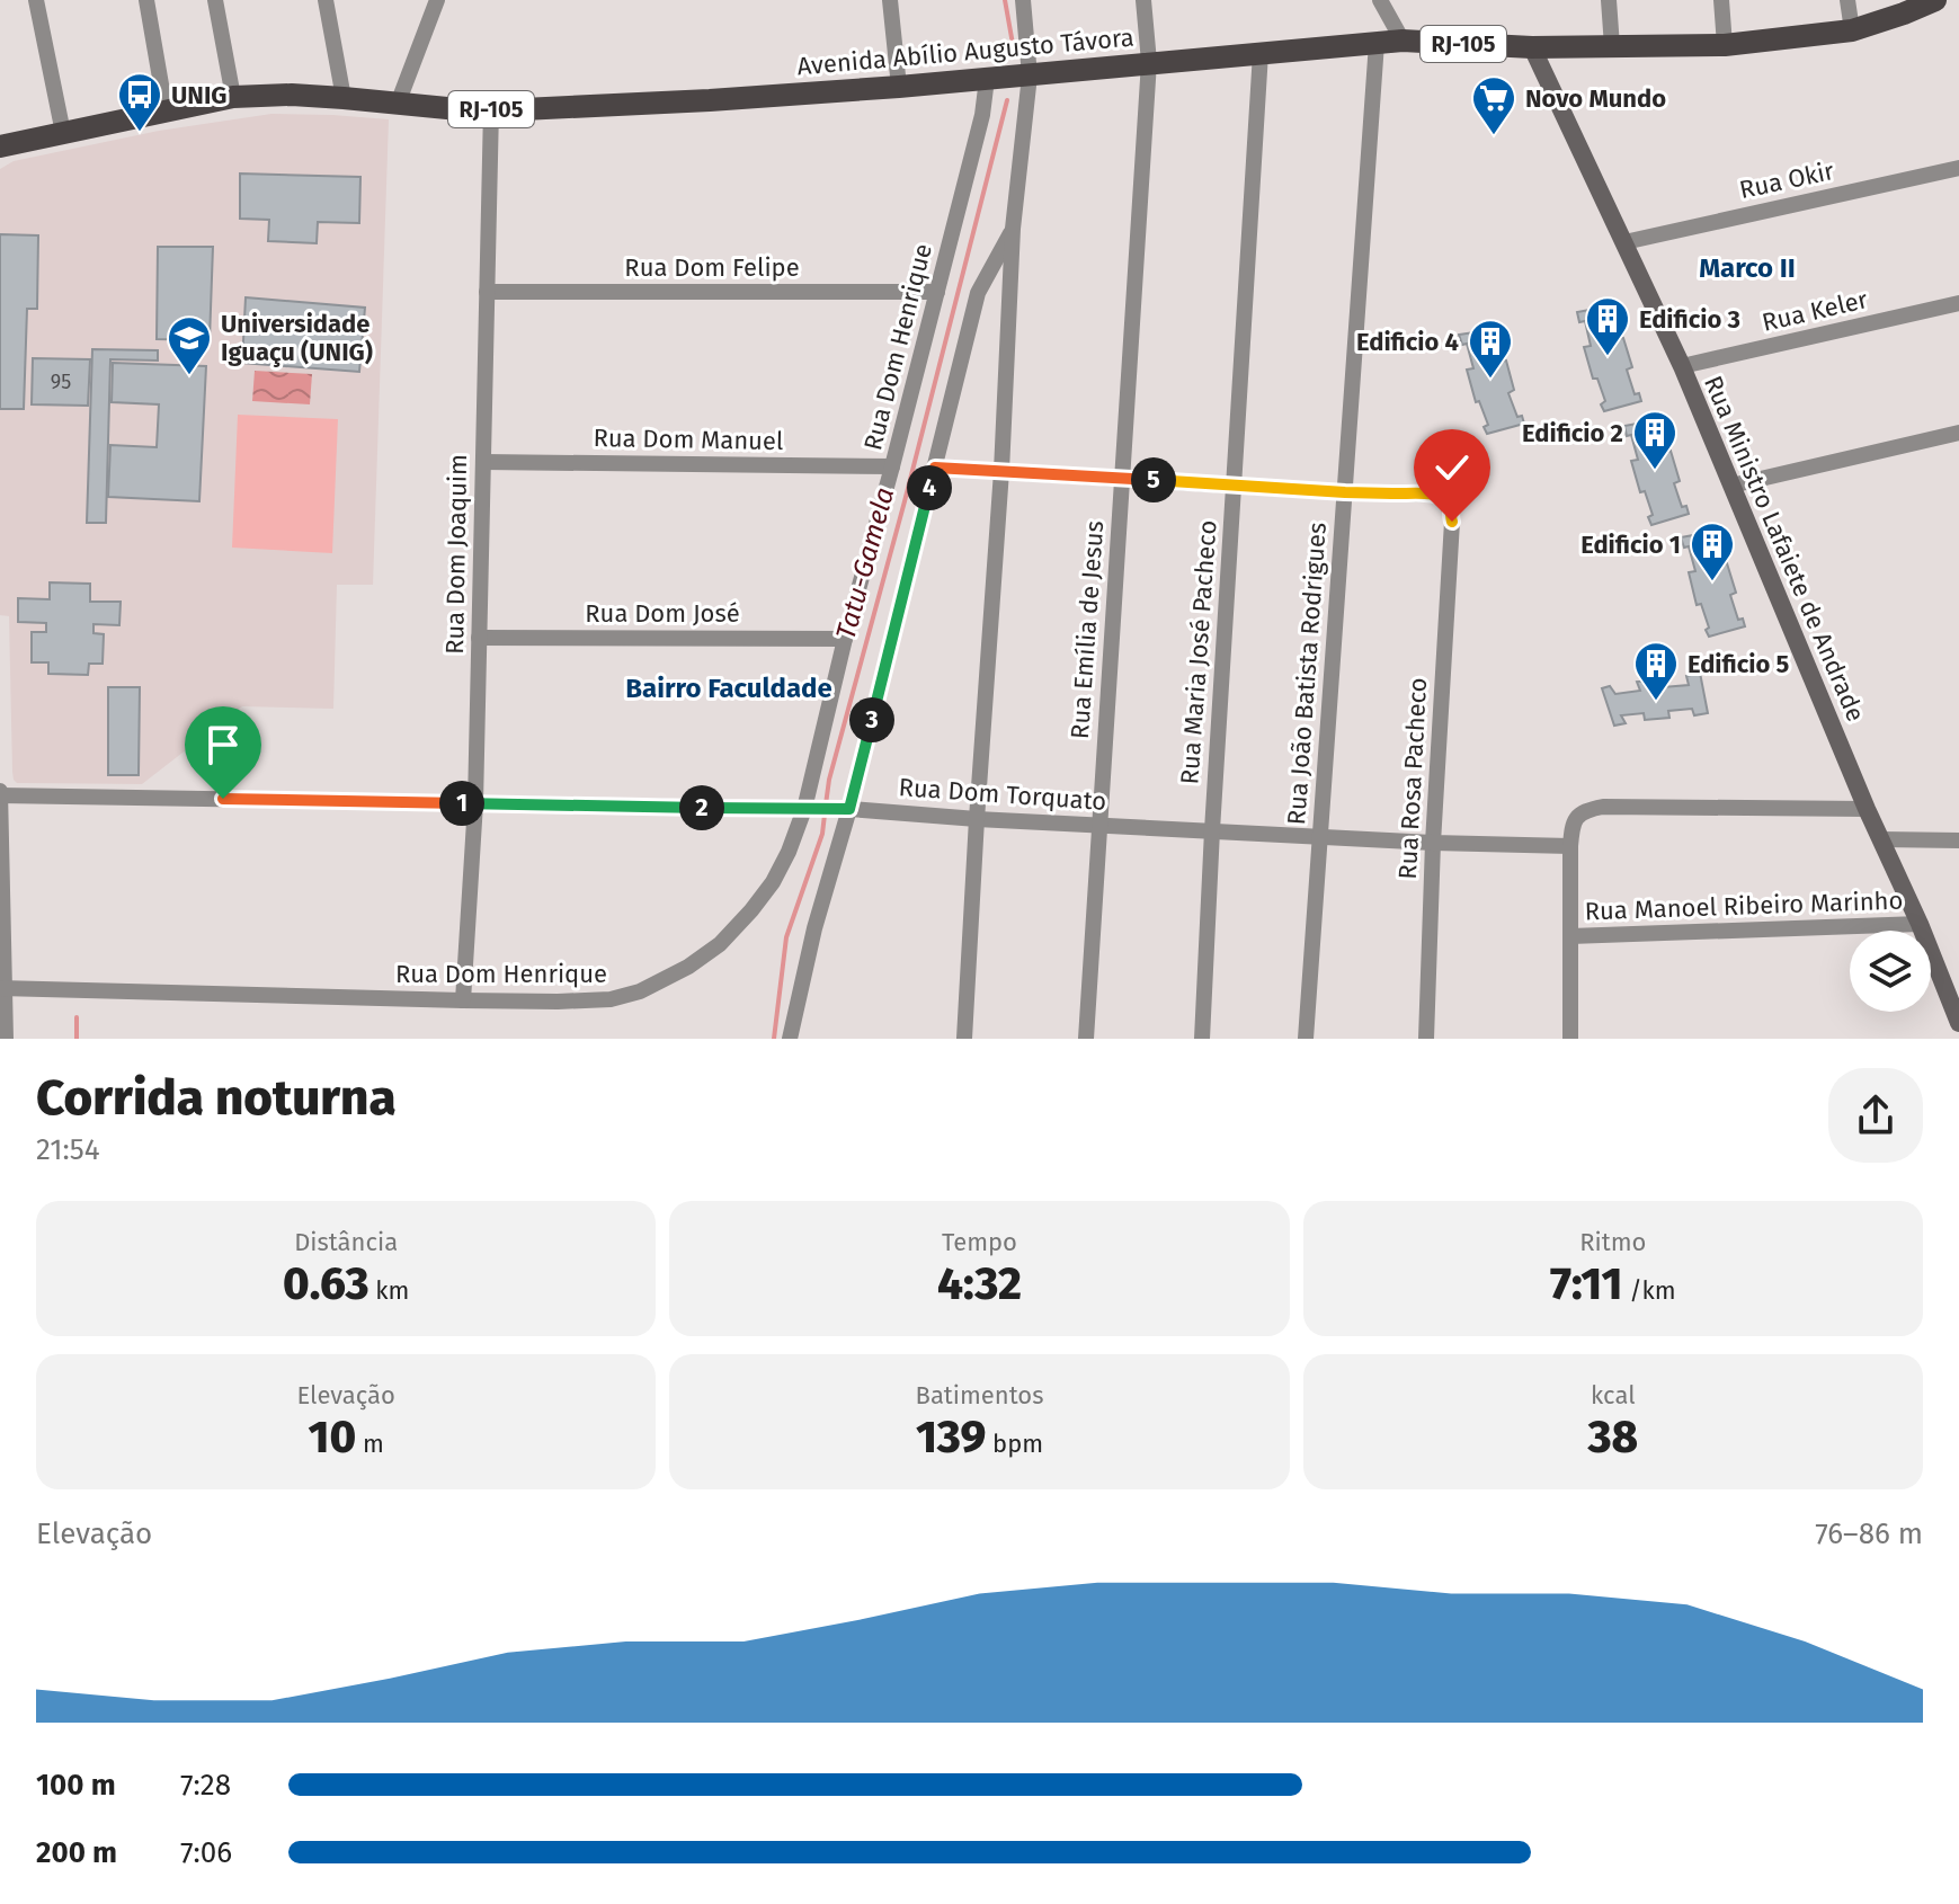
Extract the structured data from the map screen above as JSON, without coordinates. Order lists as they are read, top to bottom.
{
  "streets": {
    "main road": ["RJ-105", "Avenida Abílio Augusto Távora"],
    "street": [
      "Rua Okir",
      "Rua Dom Felipe",
      "Rua Keler",
      "Rua Dom Henrique",
      "Rua Dom Manuel",
      "Rua Ministro Lafaiete de Andrade",
      "Rua Dom Joaquim",
      "Rua Dom José",
      "Rua Emília de Jesus",
      "Rua Maria José Pacheco",
      "Rua João Batista Rodrigues",
      "Rua Rosa Pacheco",
      "Rua Dom Torquato",
      "Rua Manoel Ribeiro Marinho"
    ]
  },
  "crossings": [
    ["Avenida Abílio Augusto Távora", "Rua Dom Henrique"],
    ["Avenida Abílio Augusto Távora", "Rua Ministro Lafaiete de Andrade"],
    ["Avenida Abílio Augusto Távora", "Rua Dom Joaquim"],
    ["Avenida Abílio Augusto Távora", "Rua Emília de Jesus"],
    ["Avenida Abílio Augusto Távora", "Rua Maria José Pacheco"],
    ["Avenida Abílio Augusto Távora", "Rua João Batista Rodrigues"],
    ["Rua Okir", "Rua Ministro Lafaiete de Andrade"],
    ["Rua Dom Felipe", "Rua Dom Henrique"],
    ["Rua Dom Felipe", "Rua Dom Joaquim"],
    ["Rua Keler", "Rua Ministro Lafaiete de Andrade"],
    ["Rua Dom Henrique", "Rua Dom Manuel"],
    ["Rua Dom Henrique", "Rua Dom Joaquim"],
    ["Rua Dom Henrique", "Rua Dom José"],
    ["Rua Dom Henrique", "Rua Dom Torquato"],
    ["Rua Dom Manuel", "Rua Dom Joaquim"],
    ["Rua Ministro Lafaiete de Andrade", "Rua Manoel Ribeiro Marinho"],
    ["Rua Dom Joaquim", "Rua Dom José"],
    ["Rua Dom Joaquim", "Rua Dom Torquato"],
    ["Rua Emília de Jesus", "Rua Dom Torquato"],
    ["Rua Maria José Pacheco", "Rua Dom Torquato"],
    ["Rua João Batista Rodrigues", "Rua Rosa Pacheco"],
    ["Rua João Batista Rodrigues", "Rua Dom Torquato"],
    ["Rua Rosa Pacheco", "Rua Dom Torquato"]
  ],
  "districts": ["Marco II", "Bairro Faculdade"],
  "water": ["Tatu-Gamela"],
  "places": {
    "bus stop": ["UNIG"],
    "supermarket": ["Novo Mundo"],
    "building": [
      "Edificio 3",
      "Edificio 4",
      "Edificio 2",
      "Edificio 1",
      "Edificio 5"
    ],
    "school or university": ["Universidade Iguaçu (UNIG)"]
  },
  "house_numbers": ["95"],
  "page": {
    "pins": [
      "5",
      "4",
      "3",
      "1",
      "2"
    ],
    "heading": ["Corrida noturna", "21:54"],
    "stats": [
      ["Distância", "0.63 km"],
      ["Tempo", "4:32"],
      ["Ritmo", "7:11 /km"],
      ["Elevação", "10 m"],
      ["Batimentos", "139 bpm"],
      ["kcal", "38"]
    ],
    "chart": ["Elevação", "76–86 m"],
    "list": [
      {
        "name": "100 m",
        "note": "7:28"
      },
      {
        "name": "200 m",
        "note": "7:06"
      }
    ]
  }
}
